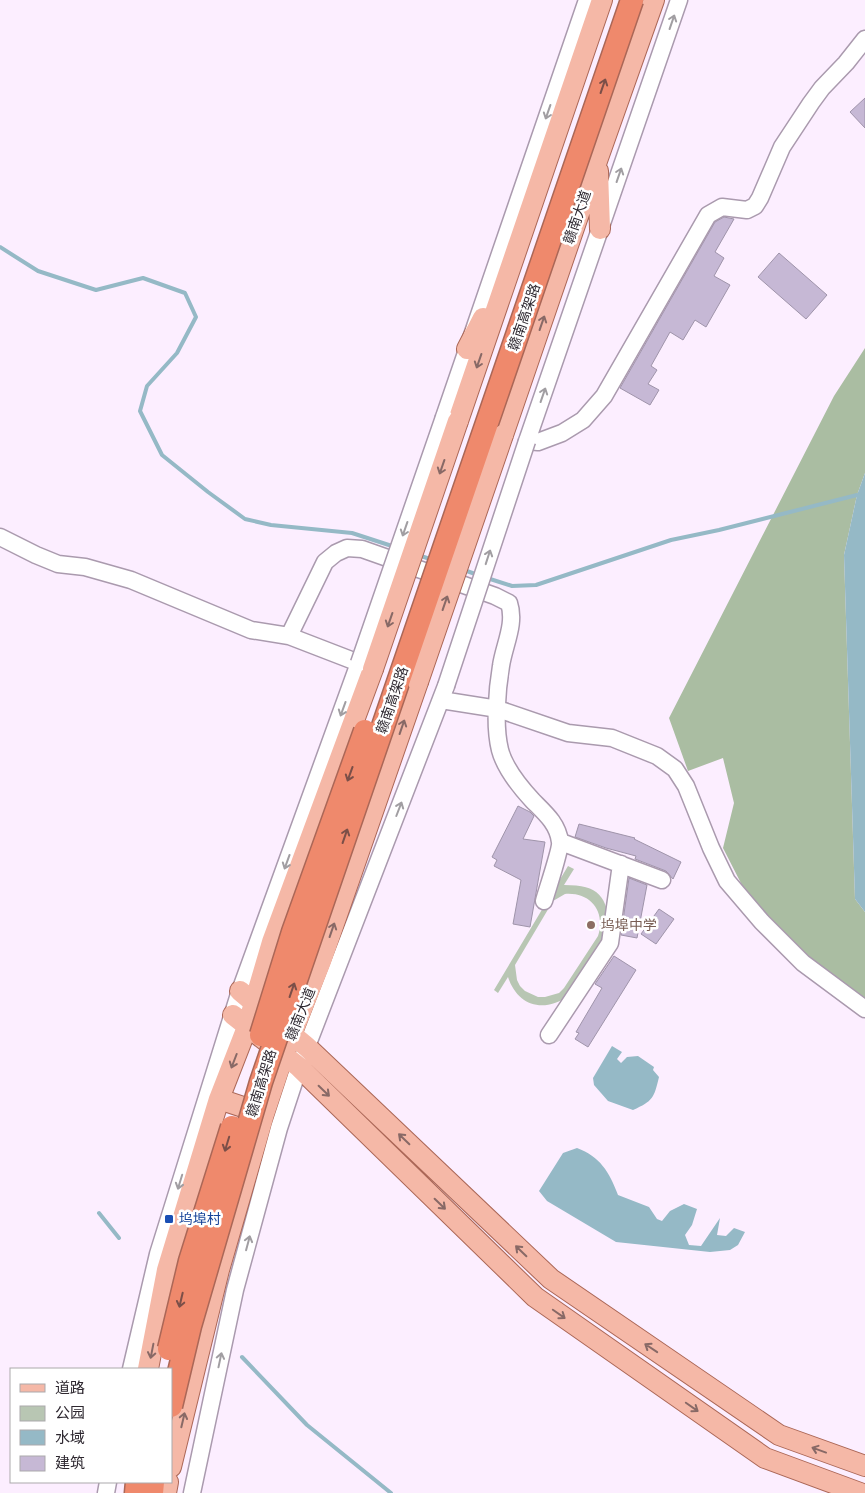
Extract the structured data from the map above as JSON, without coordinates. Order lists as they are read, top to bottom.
{
  "streets": {
    "highway": ["赣南高架路"],
    "main road": ["赣南大道"]
  },
  "places": {
    "other": ["坞埠中学"],
    "transit": ["坞埠村"]
  },
  "legend": [
    "道路",
    "公园",
    "水域",
    "建筑"
  ]
}
